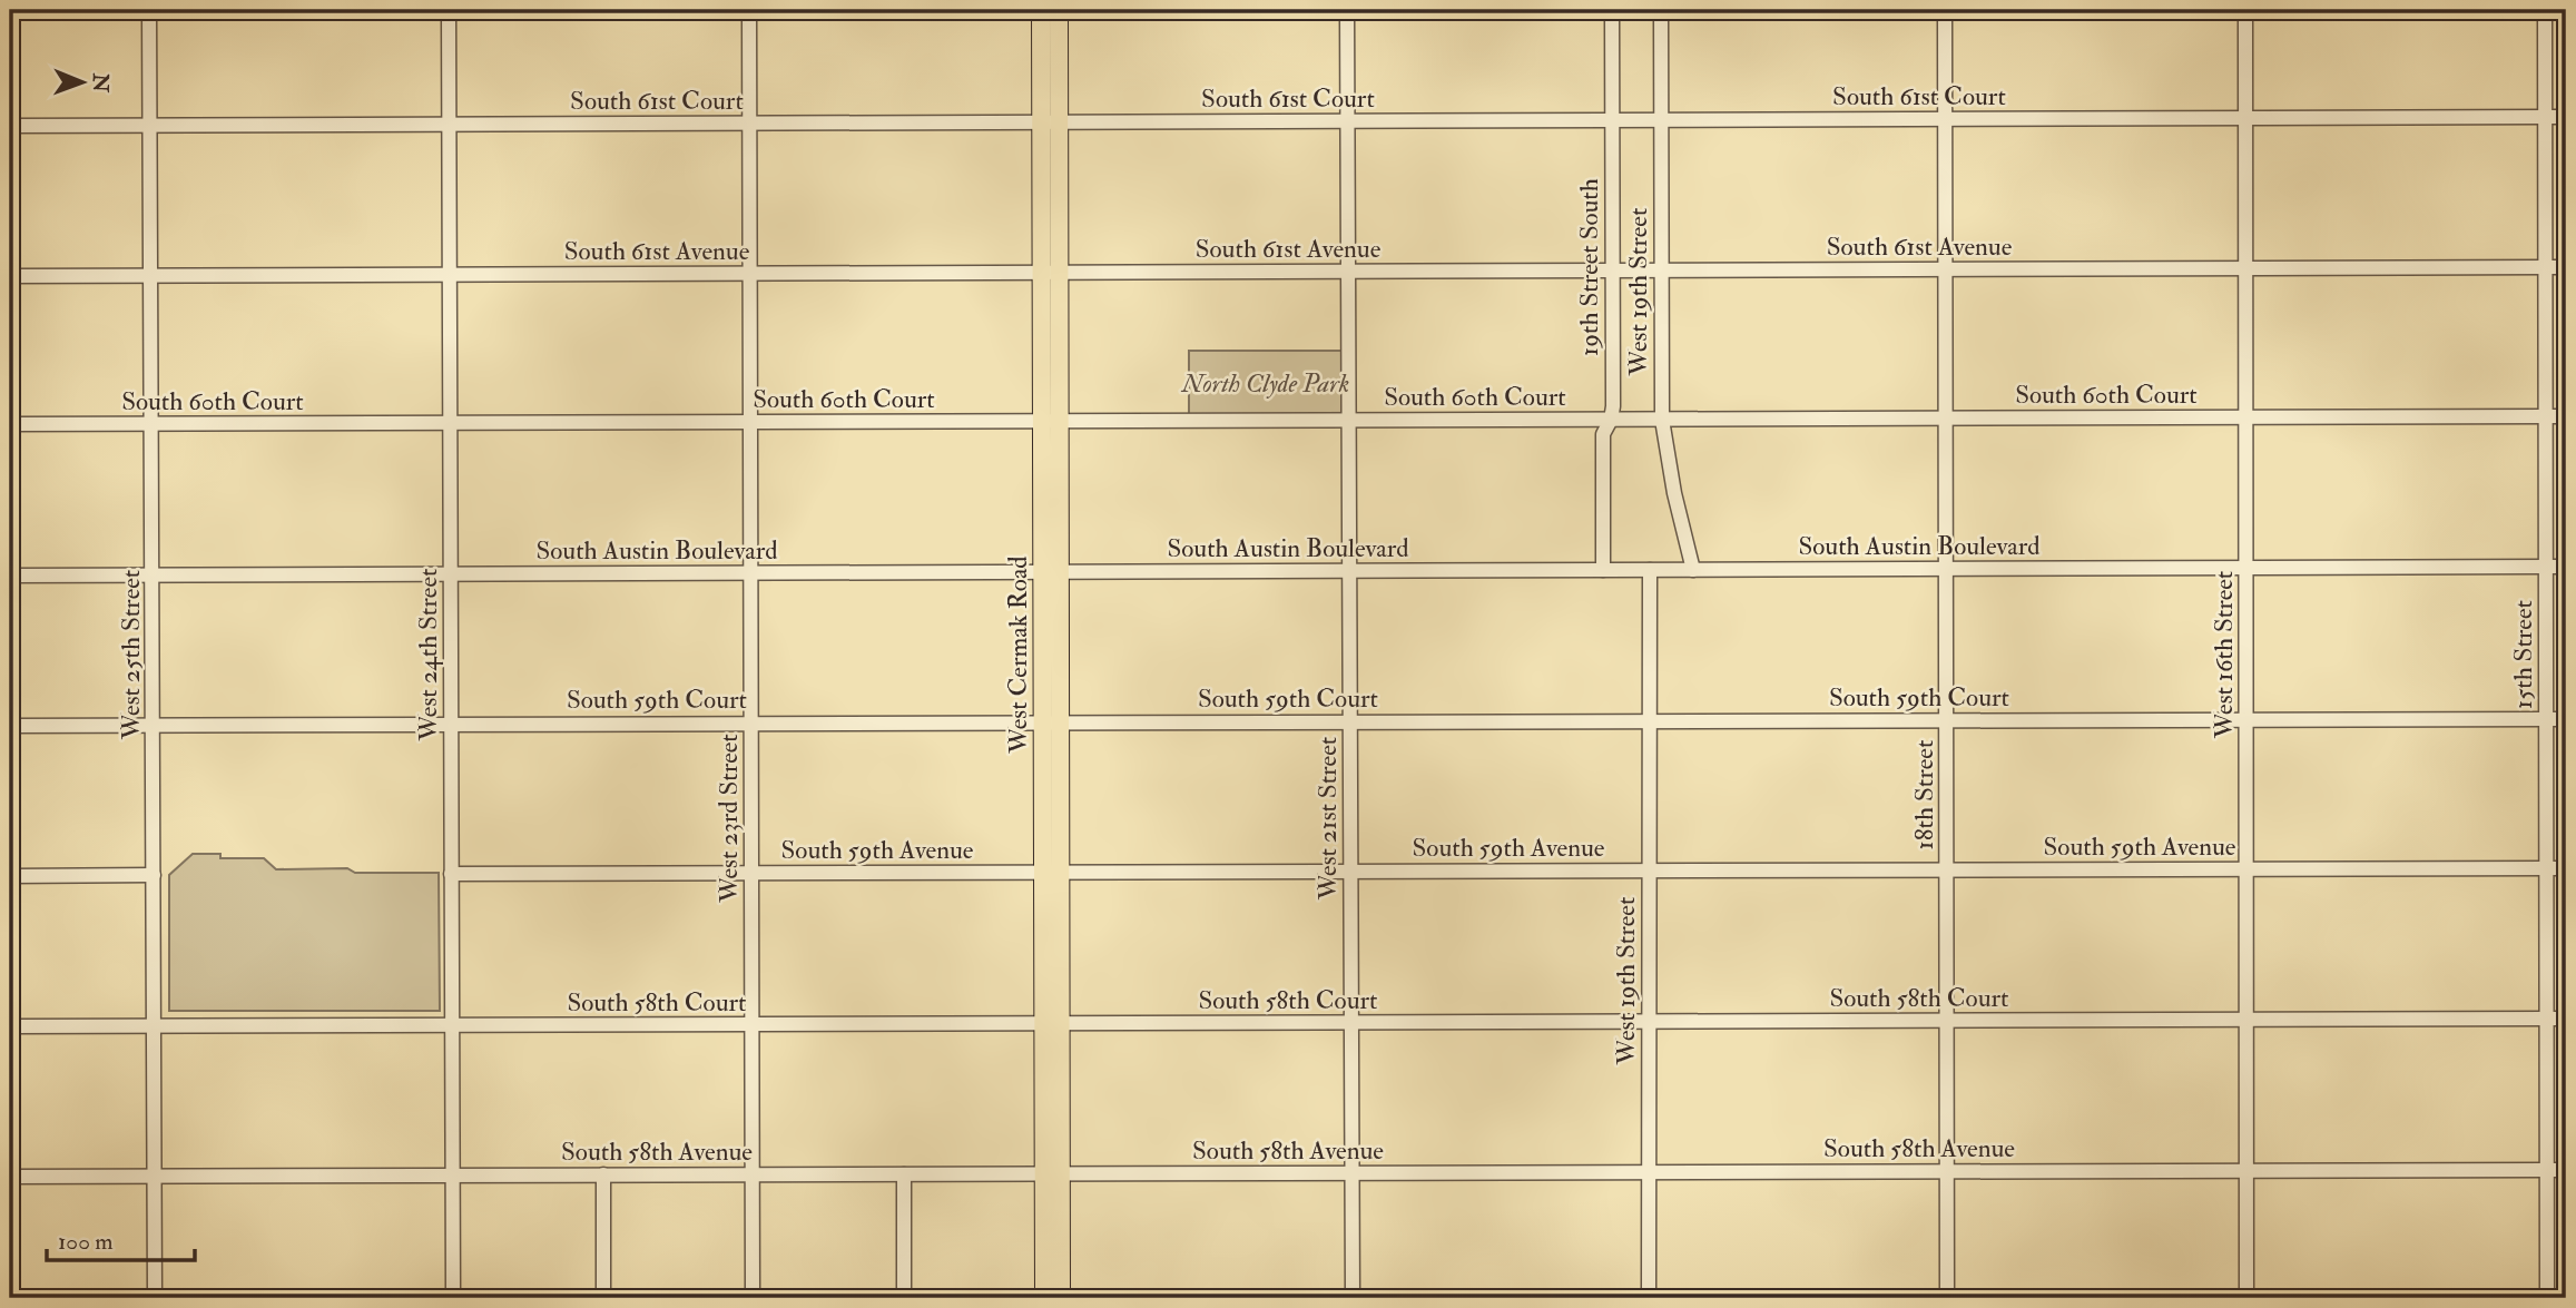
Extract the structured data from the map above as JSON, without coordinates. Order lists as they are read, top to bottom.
{
  "streets": {
    "main road": ["West Cermak Road"],
    "street": [
      "South 61st Court",
      "South 61st Avenue",
      "19th Street South",
      "West 19th Street",
      "South 60th Court",
      "South Austin Boulevard",
      "West 25th Street",
      "West 24th Street",
      "West 16th Street",
      "15th Street",
      "South 59th Court",
      "18th Street",
      "West 23rd Street",
      "West 21st Street",
      "South 59th Avenue",
      "South 58th Court",
      "South 58th Avenue"
    ]
  },
  "crossings": [
    ["South 61st Court", "19th Street South"],
    ["South 61st Court", "West 19th Street"],
    ["South 61st Court", "West 25th Street"],
    ["South 61st Court", "West 24th Street"],
    ["South 61st Court", "West Cermak Road"],
    ["South 61st Court", "West 16th Street"],
    ["South 61st Court", "15th Street"],
    ["South 61st Court", "18th Street"],
    ["South 61st Court", "West 23rd Street"],
    ["South 61st Court", "West 21st Street"],
    ["South 61st Avenue", "19th Street South"],
    ["South 61st Avenue", "West 19th Street"],
    ["South 61st Avenue", "West 25th Street"],
    ["South 61st Avenue", "West 24th Street"],
    ["South 61st Avenue", "West Cermak Road"],
    ["South 61st Avenue", "West 16th Street"],
    ["South 61st Avenue", "15th Street"],
    ["South 61st Avenue", "18th Street"],
    ["South 61st Avenue", "West 23rd Street"],
    ["South 61st Avenue", "West 21st Street"],
    ["19th Street South", "South 60th Court"],
    ["19th Street South", "South Austin Boulevard"],
    ["West 19th Street", "South 60th Court"],
    ["West 19th Street", "South Austin Boulevard"],
    ["West 19th Street", "South 59th Court"],
    ["West 19th Street", "South 59th Avenue"],
    ["West 19th Street", "South 58th Court"],
    ["West 19th Street", "South 58th Avenue"],
    ["South 60th Court", "West 25th Street"],
    ["South 60th Court", "West 24th Street"],
    ["South 60th Court", "West Cermak Road"],
    ["South 60th Court", "West 16th Street"],
    ["South 60th Court", "15th Street"],
    ["South 60th Court", "18th Street"],
    ["South 60th Court", "West 23rd Street"],
    ["South 60th Court", "West 21st Street"],
    ["South Austin Boulevard", "West 25th Street"],
    ["South Austin Boulevard", "West 24th Street"],
    ["South Austin Boulevard", "West Cermak Road"],
    ["South Austin Boulevard", "West 16th Street"],
    ["South Austin Boulevard", "15th Street"],
    ["South Austin Boulevard", "18th Street"],
    ["South Austin Boulevard", "West 23rd Street"],
    ["South Austin Boulevard", "West 21st Street"],
    ["West 25th Street", "South 59th Court"],
    ["West 25th Street", "South 58th Court"],
    ["West 25th Street", "South 58th Avenue"],
    ["West 24th Street", "South 59th Court"],
    ["West 24th Street", "South 59th Avenue"],
    ["West 24th Street", "South 58th Court"],
    ["West 24th Street", "South 58th Avenue"],
    ["West Cermak Road", "South 59th Court"],
    ["West Cermak Road", "South 59th Avenue"],
    ["West Cermak Road", "South 58th Court"],
    ["West Cermak Road", "South 58th Avenue"],
    ["West 16th Street", "South 59th Court"],
    ["West 16th Street", "South 59th Avenue"],
    ["West 16th Street", "South 58th Court"],
    ["West 16th Street", "South 58th Avenue"],
    ["15th Street", "South 59th Court"],
    ["15th Street", "South 59th Avenue"],
    ["15th Street", "South 58th Court"],
    ["15th Street", "South 58th Avenue"],
    ["South 59th Court", "18th Street"],
    ["South 59th Court", "West 23rd Street"],
    ["South 59th Court", "West 21st Street"],
    ["18th Street", "South 59th Avenue"],
    ["18th Street", "South 58th Court"],
    ["18th Street", "South 58th Avenue"],
    ["West 23rd Street", "South 59th Avenue"],
    ["West 23rd Street", "South 58th Court"],
    ["West 23rd Street", "South 58th Avenue"],
    ["West 21st Street", "South 59th Avenue"],
    ["West 21st Street", "South 58th Court"],
    ["West 21st Street", "South 58th Avenue"]
  ],
  "parks": ["North Clyde Park"],
  "scale_bar": "100 m",
  "north": "right"
}
